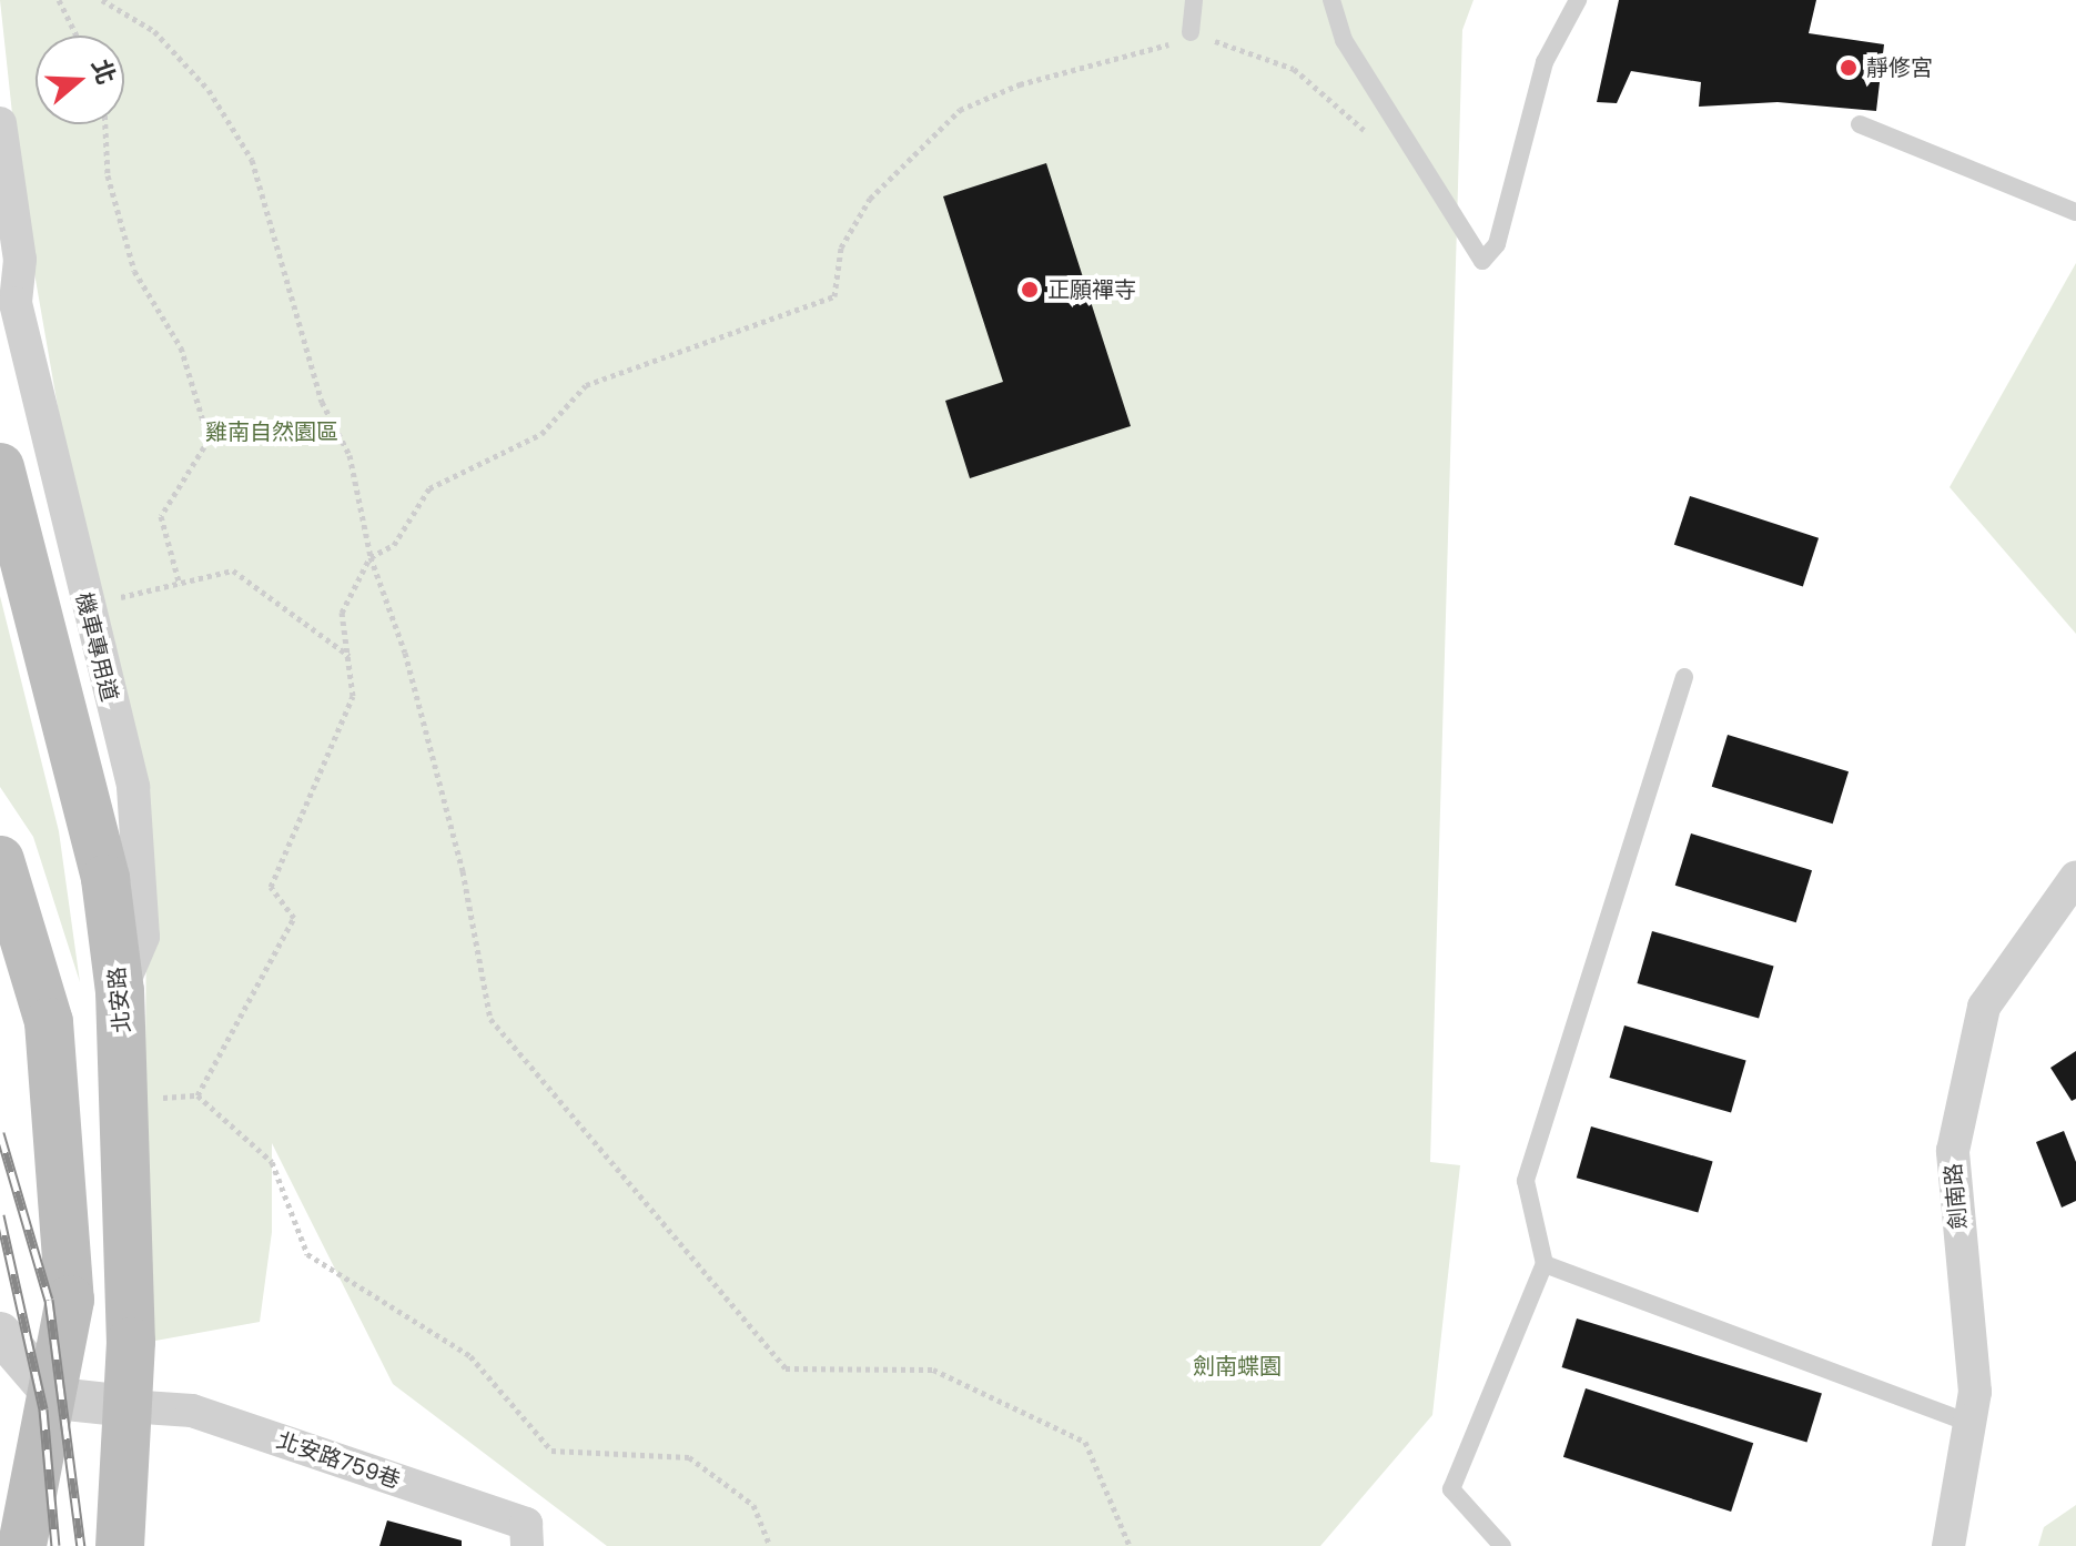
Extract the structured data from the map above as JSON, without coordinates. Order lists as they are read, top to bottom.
{
  "streets": {
    "main road": ["北安路"],
    "street": ["機車專用道", "劍南路", "北安路759巷"]
  },
  "crossings": [
    ["機車專用道", "北安路"],
    ["北安路", "北安路759巷"]
  ],
  "parks": ["雞南自然園區", "劍南蝶園"],
  "places": ["靜修宮", "正願禪寺"],
  "north": "right"
}
